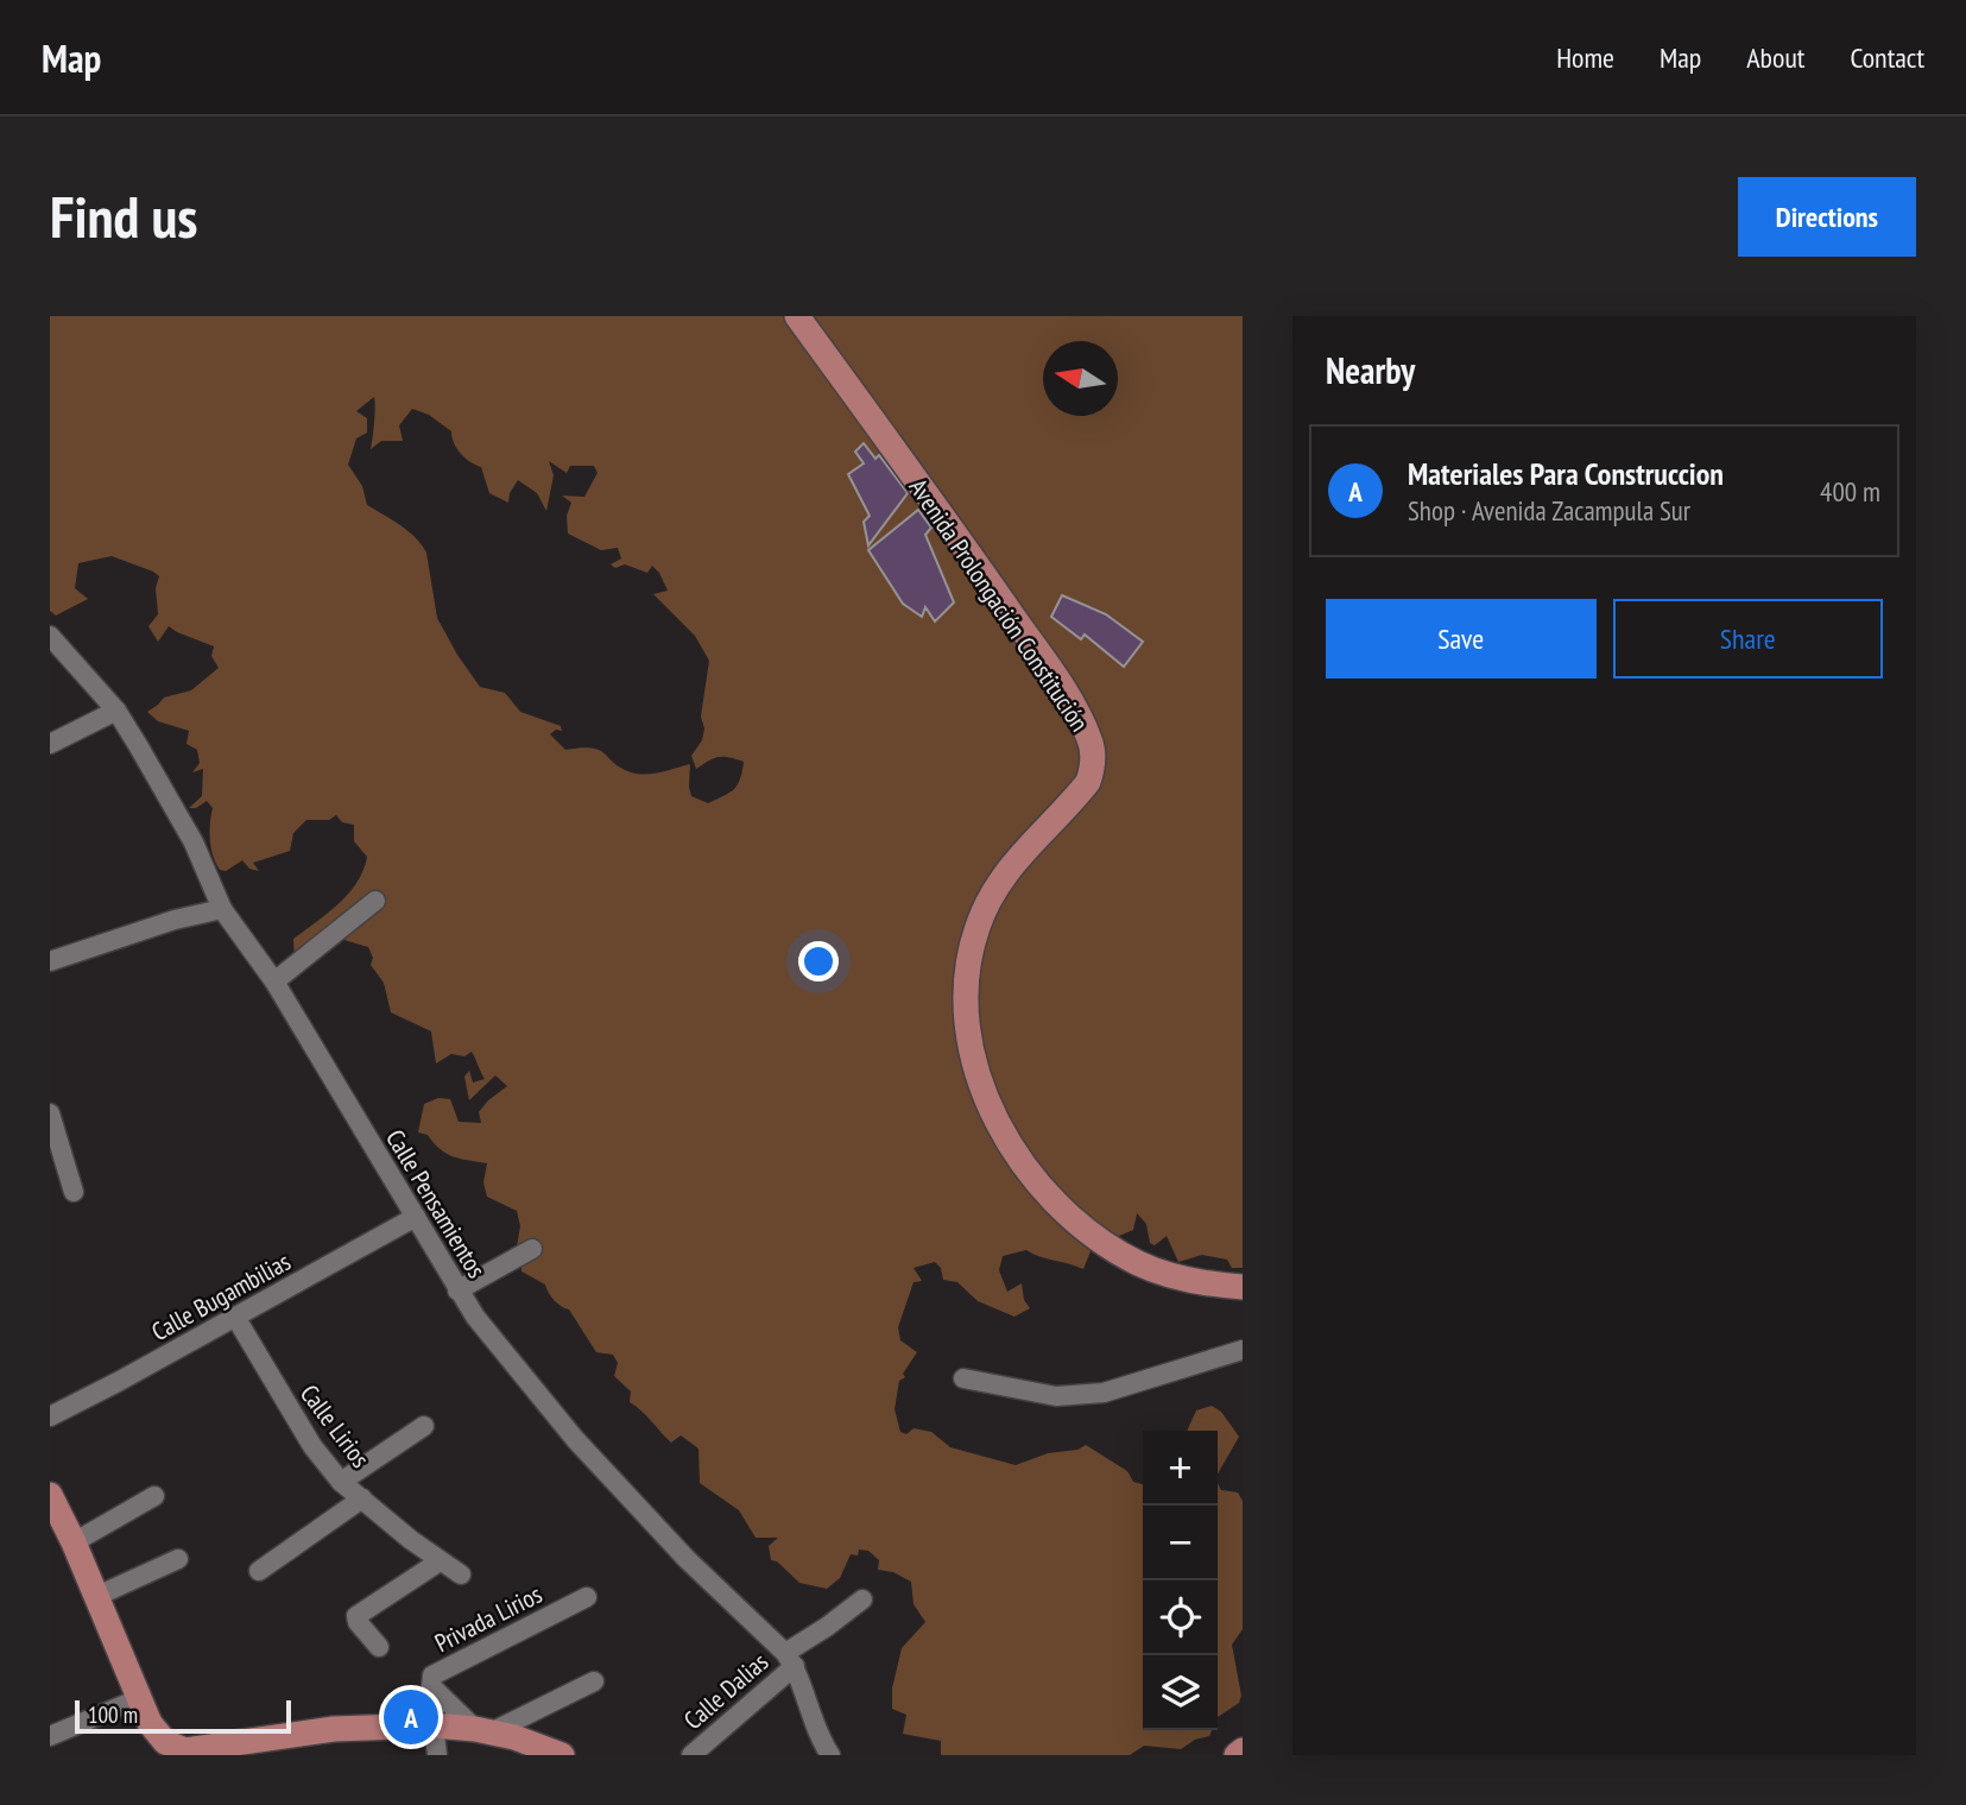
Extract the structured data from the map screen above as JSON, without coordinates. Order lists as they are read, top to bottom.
{
  "streets": {
    "main road": ["Avenida Prolongación Constitución"],
    "street": [
      "Calle Pensamientos",
      "Calle Bugambilias",
      "Calle Lirios",
      "Privada Lirios",
      "Calle Dalias"
    ]
  },
  "crossings": [
    ["Calle Pensamientos", "Calle Bugambilias"],
    ["Calle Pensamientos", "Calle Dalias"],
    ["Calle Bugambilias", "Calle Lirios"]
  ],
  "scale_bar": "100 m",
  "north": "left",
  "page": {
    "header": "Map",
    "nav": [
      "Home",
      "Map",
      "About",
      "Contact"
    ],
    "buttons": [
      "Directions",
      ["Save", "Share"]
    ],
    "title": "Find us",
    "heading": "Nearby",
    "list": [
      {
        "mark": "A",
        "name": "Materiales Para Construccion",
        "note": "Shop · Avenida Zacampula Sur",
        "value": "400 m"
      }
    ],
    "map_buttons": ["+", "−"],
    "pins": "A",
    "scale": "100 m"
  }
}
